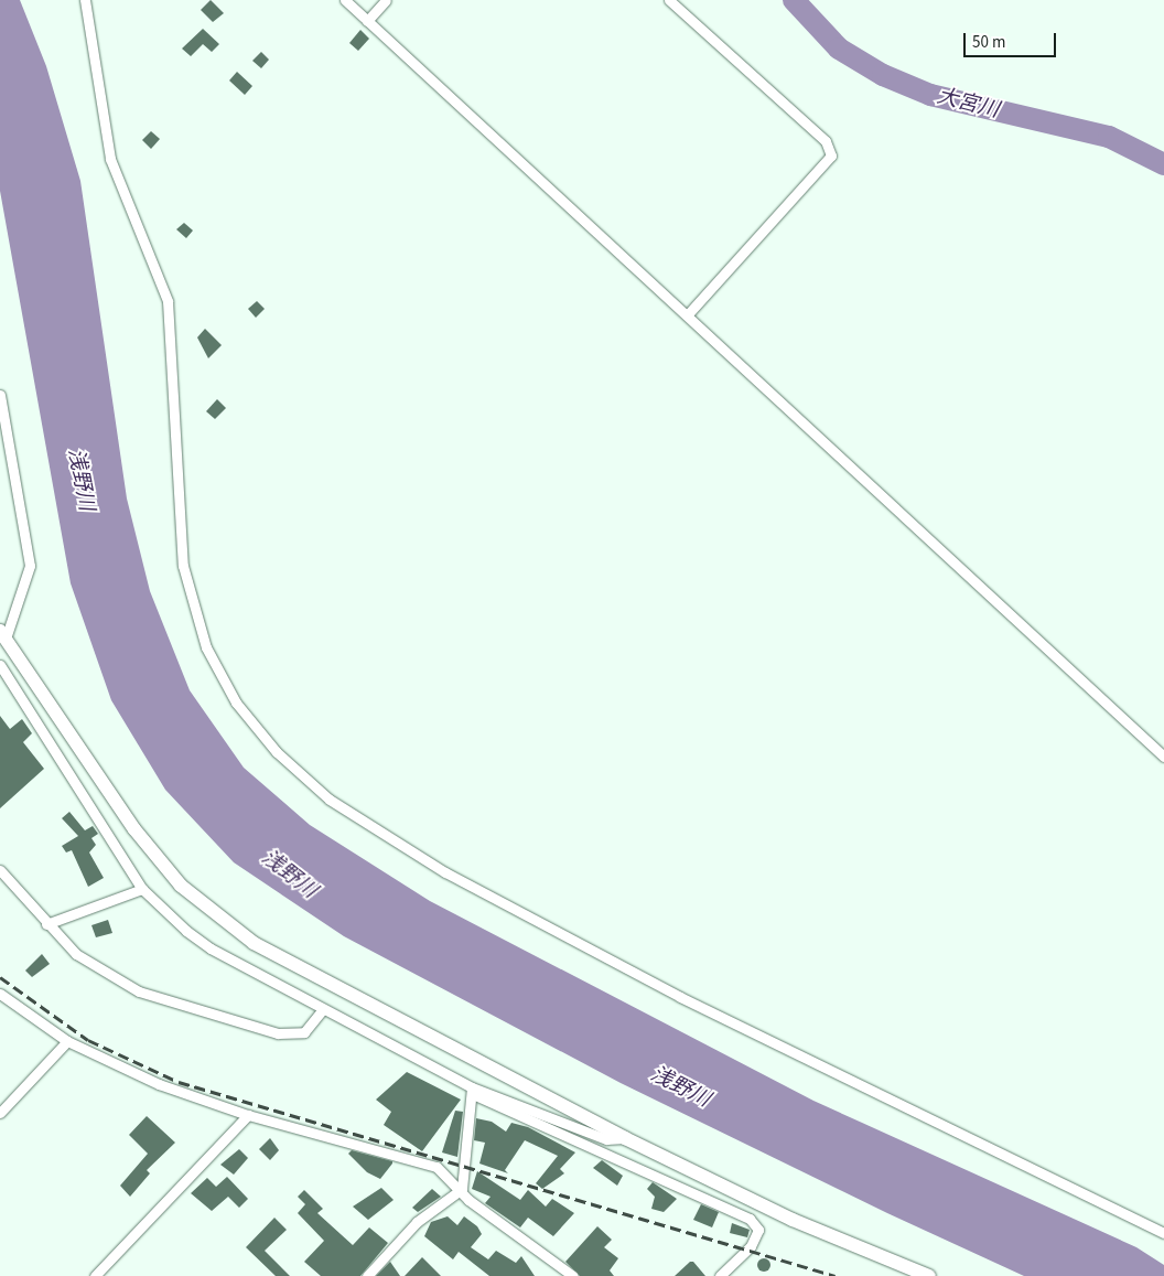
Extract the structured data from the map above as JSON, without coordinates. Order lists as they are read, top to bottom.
{
  "water": ["大宮川", "浅野川"],
  "scale_bar": "50 m"
}
